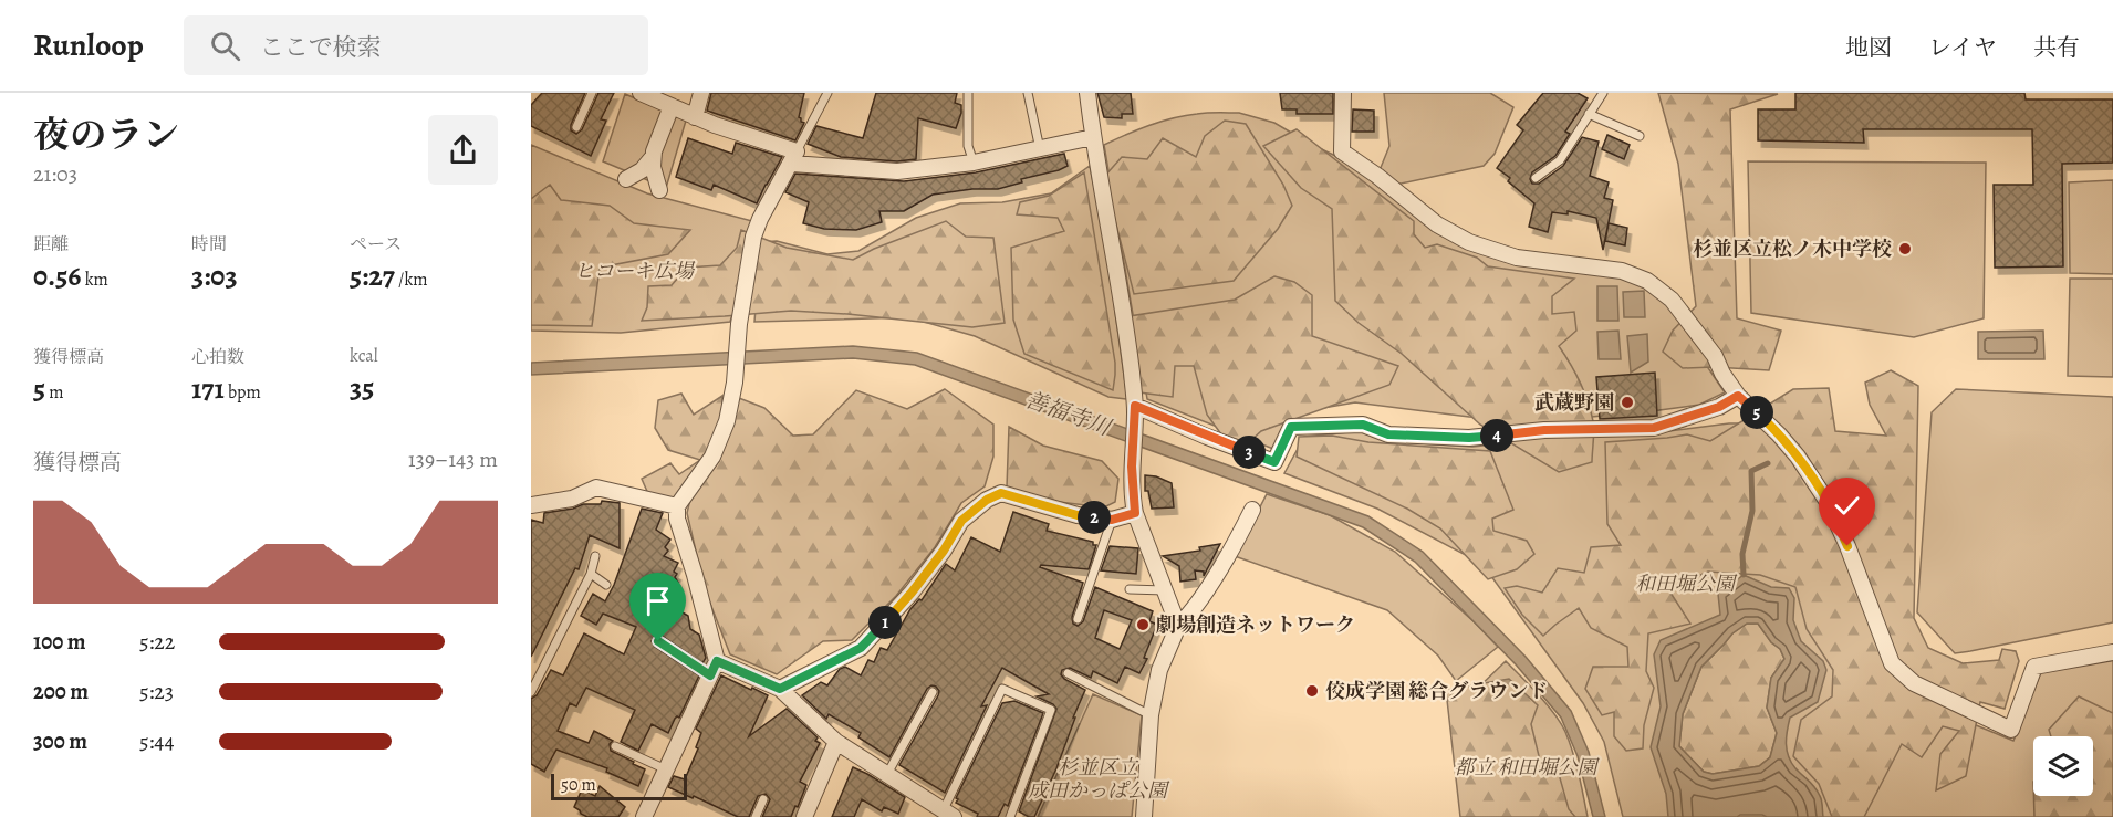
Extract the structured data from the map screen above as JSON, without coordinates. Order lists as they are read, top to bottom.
{
  "water": ["善福寺川"],
  "parks": [
    "ヒコーキ広場",
    "和田堀公園",
    "杉並区立 成田かっぱ公園",
    "都立 和田堀公園"
  ],
  "places": [
    "杉並区立松ノ木中学校",
    "武蔵野園",
    "劇場創造ネットワーク",
    "佼成学園 総合グラウンド"
  ],
  "scale_bar": "50 m",
  "page": {
    "header": "Runloop",
    "search": "ここで検索",
    "nav": ["地図", "レイヤ", "共有"],
    "heading": ["夜のラン", "21:03"],
    "stats": [
      ["距離", "0.56 km"],
      ["時間", "3:03"],
      ["ペース", "5:27 /km"],
      ["獲得標高", "5 m"],
      ["心拍数", "171 bpm"],
      ["kcal", "35"]
    ],
    "pins": [
      "5",
      "4",
      "3",
      "2",
      "1"
    ],
    "chart": ["獲得標高", "139–143 m"],
    "list": [
      {
        "name": "100 m",
        "note": "5:22"
      },
      {
        "name": "200 m",
        "note": "5:23"
      },
      {
        "name": "300 m",
        "note": "5:44"
      }
    ],
    "scale": "50 m"
  }
}
